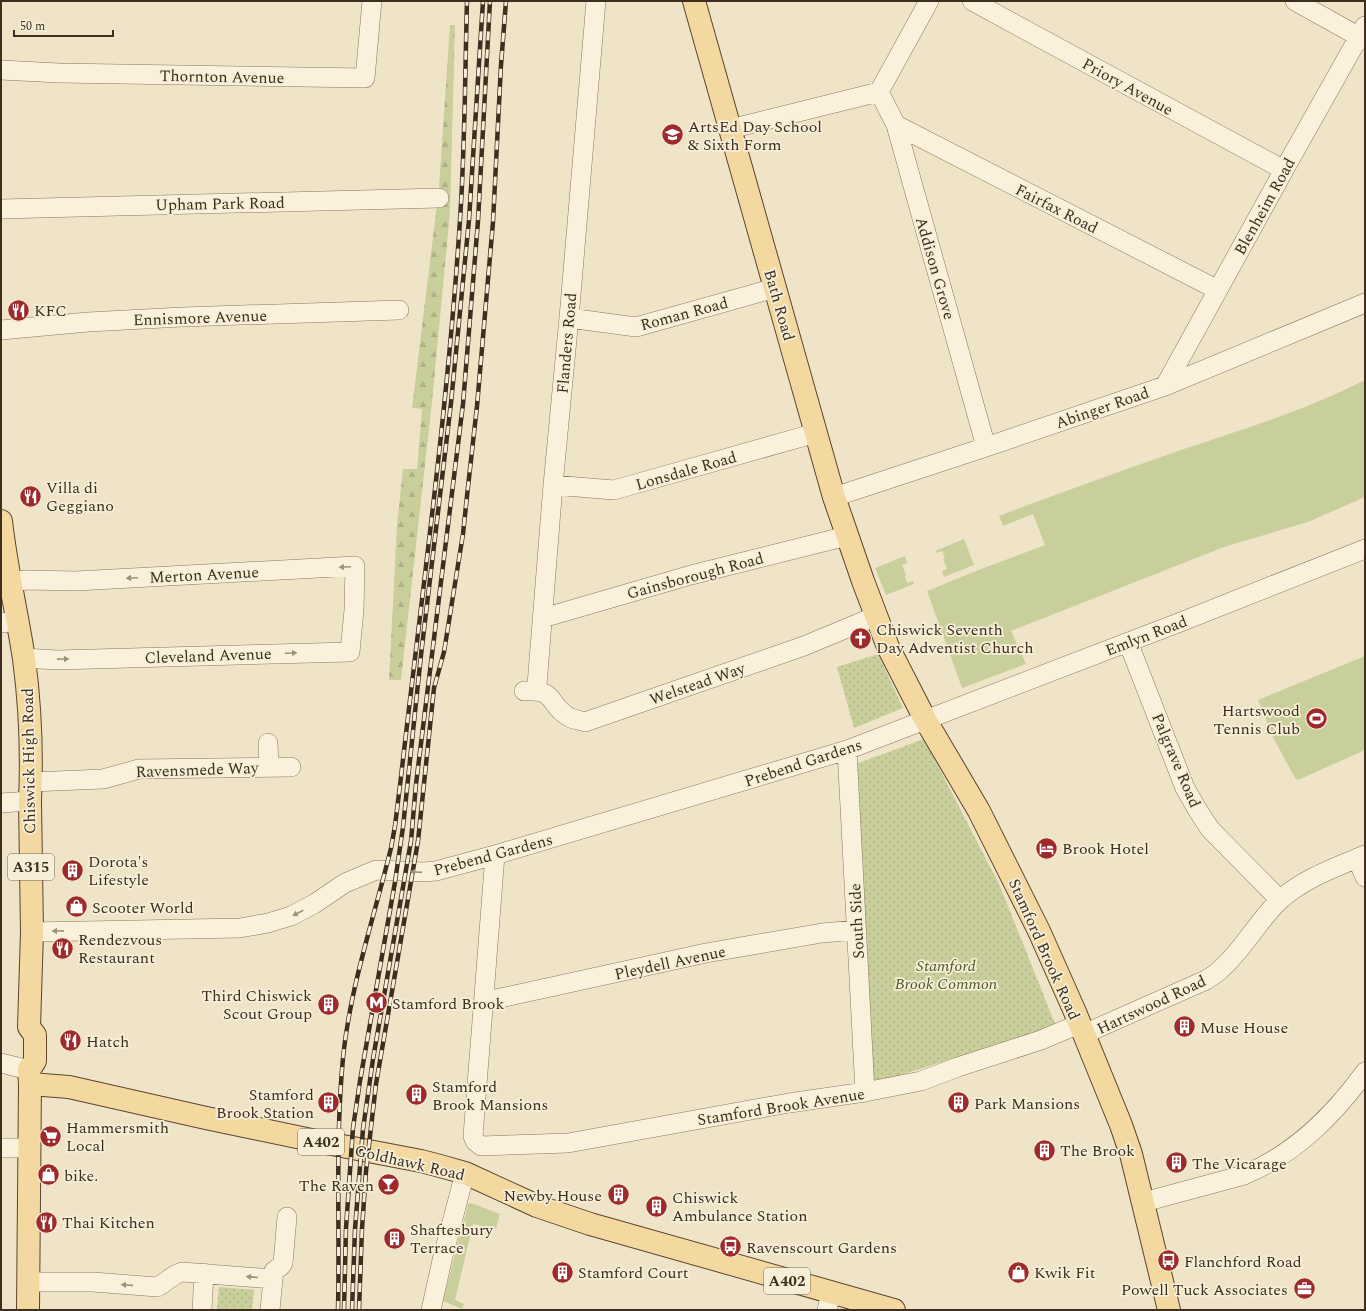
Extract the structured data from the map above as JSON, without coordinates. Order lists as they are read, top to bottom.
{
  "streets": {
    "main road": [
      "Bath Road",
      "Chiswick High Road",
      "A315",
      "Stamford Brook Road",
      "A402",
      "Goldhawk Road"
    ],
    "street": [
      "Thornton Avenue",
      "Priory Avenue",
      "Upham Park Road",
      "Blenheim Road",
      "Fairfax Road",
      "Addison Grove",
      "Roman Road",
      "Ennismore Avenue",
      "Flanders Road",
      "Abinger Road",
      "Lonsdale Road",
      "Merton Avenue",
      "Gainsborough Road",
      "Emlyn Road",
      "Cleveland Avenue",
      "Welstead Way",
      "Palgrave Road",
      "Prebend Gardens",
      "Ravensmede Way",
      "South Side",
      "Pleydell Avenue",
      "Hartswood Road",
      "Stamford Brook Avenue"
    ]
  },
  "crossings": [
    ["Priory Avenue", "Blenheim Road"],
    ["Blenheim Road", "Fairfax Road"],
    ["Blenheim Road", "Abinger Road"],
    ["Fairfax Road", "Addison Grove"],
    ["Addison Grove", "Abinger Road"],
    ["Bath Road", "Roman Road"],
    ["Bath Road", "Abinger Road"],
    ["Bath Road", "Lonsdale Road"],
    ["Bath Road", "Gainsborough Road"],
    ["Bath Road", "Welstead Way"],
    ["Bath Road", "Stamford Brook Road"],
    ["Roman Road", "Flanders Road"],
    ["Flanders Road", "Lonsdale Road"],
    ["Flanders Road", "Gainsborough Road"],
    ["Flanders Road", "Welstead Way"],
    ["Merton Avenue", "Cleveland Avenue"],
    ["Merton Avenue", "Chiswick High Road"],
    ["Emlyn Road", "Palgrave Road"],
    ["Emlyn Road", "Prebend Gardens"],
    ["Emlyn Road", "Stamford Brook Road"],
    ["Cleveland Avenue", "Chiswick High Road"],
    ["Welstead Way", "Stamford Brook Road"],
    ["Palgrave Road", "Hartswood Road"],
    ["Chiswick High Road", "Prebend Gardens"],
    ["Chiswick High Road", "Ravensmede Way"],
    ["Chiswick High Road", "A315"],
    ["Chiswick High Road", "Goldhawk Road"],
    ["Prebend Gardens", "South Side"],
    ["Prebend Gardens", "Stamford Brook Road"],
    ["A315", "Goldhawk Road"],
    ["South Side", "Pleydell Avenue"],
    ["South Side", "Stamford Brook Avenue"],
    ["Stamford Brook Road", "Hartswood Road"],
    ["Stamford Brook Road", "Stamford Brook Avenue"],
    ["Pleydell Avenue", "Stamford Brook Avenue"],
    ["Hartswood Road", "Stamford Brook Avenue"]
  ],
  "one_way": ["Merton Avenue", "Cleveland Avenue", "Prebend Gardens"],
  "parks": ["Stamford Brook Common"],
  "places": {
    "school or university": ["ArtsEd Day School & Sixth Form"],
    "restaurant": [
      "KFC",
      "Villa di Geggiano",
      "Rendezvous Restaurant",
      "Hatch",
      "Thai Kitchen"
    ],
    "church": ["Chiswick Seventh Day Adventist Church"],
    "sports": ["Hartswood Tennis Club"],
    "hotel": ["Brook Hotel"],
    "building": [
      "Dorota's Lifestyle",
      "Third Chiswick Scout Group",
      "Muse House",
      "Stamford Brook Mansions",
      "Stamford Brook Station",
      "Park Mansions",
      "The Brook",
      "The Vicarage",
      "Newby House",
      "Chiswick Ambulance Station",
      "Shaftesbury Terrace",
      "Stamford Court"
    ],
    "shop": ["Scooter World", "bike.", "Kwik Fit"],
    "metro station": ["Stamford Brook"],
    "supermarket": ["Hammersmith Local"],
    "bar": ["The Raven"],
    "bus stop": ["Ravenscourt Gardens", "Flanchford Road"],
    "office": ["Powell Tuck Associates"]
  },
  "scale_bar": "50 m"
}
